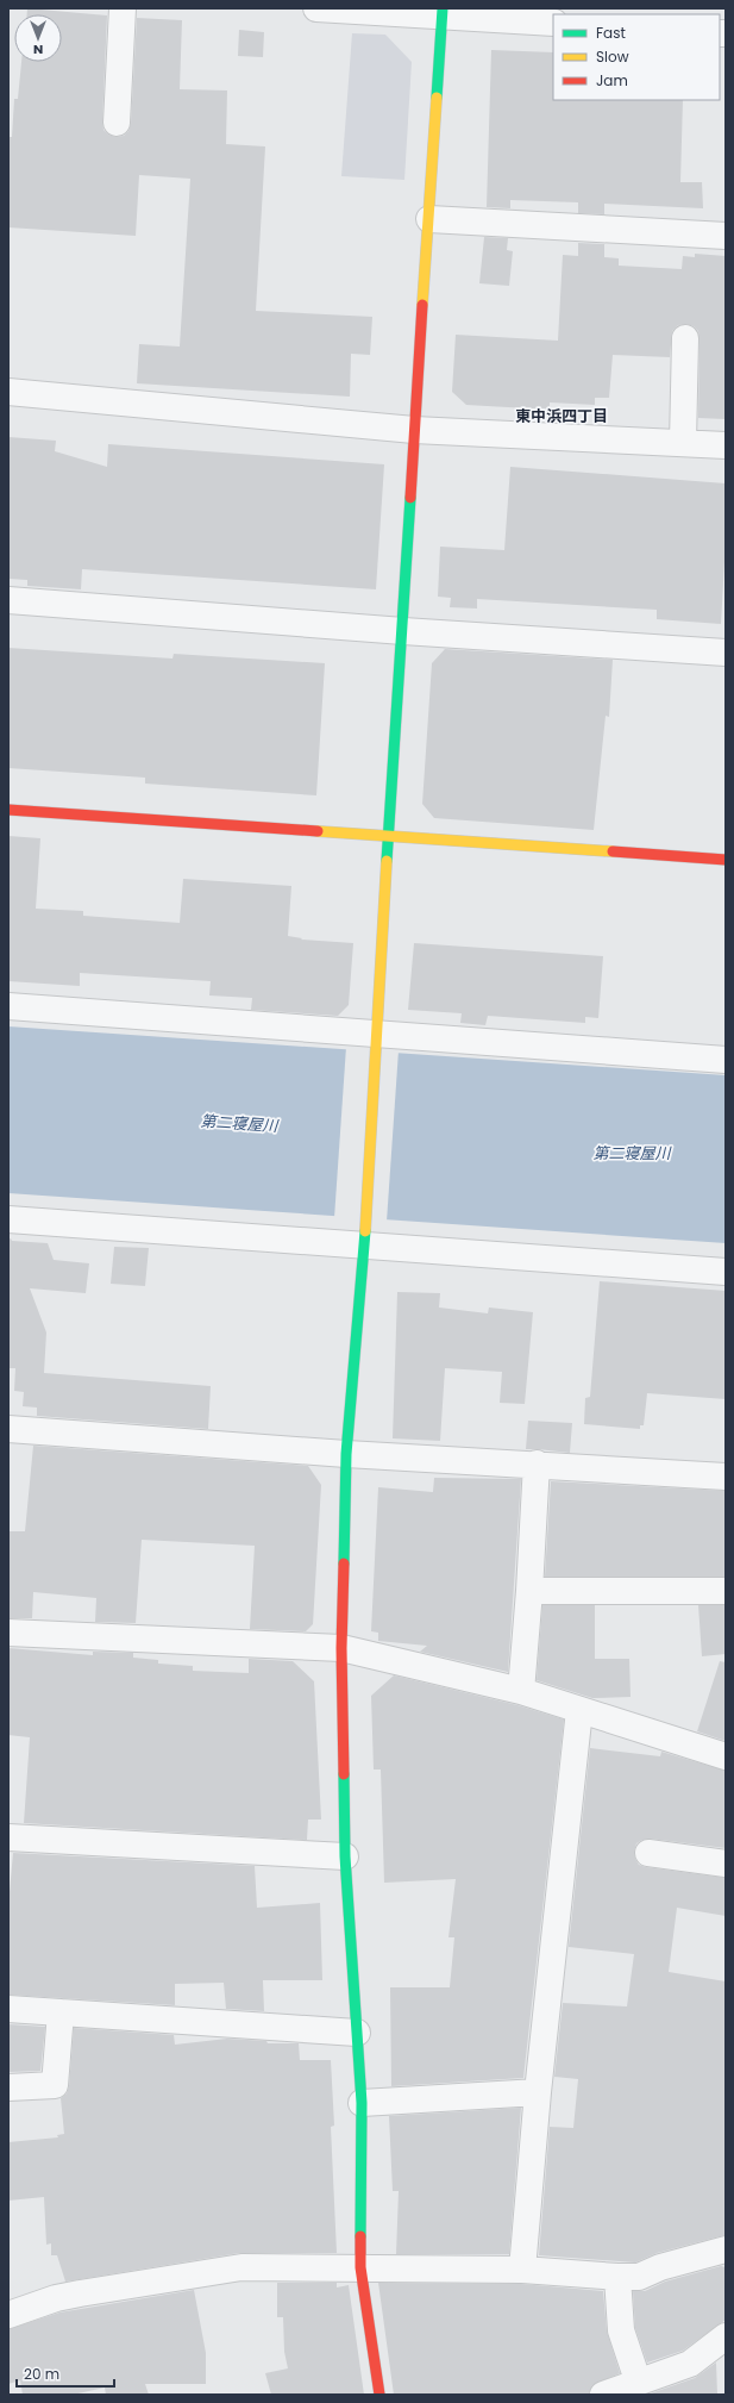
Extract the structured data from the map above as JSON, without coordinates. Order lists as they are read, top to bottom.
{
  "districts": ["東中浜四丁目"],
  "water": ["第二寝屋川"],
  "legend": ["Fast", "Slow", "Jam"],
  "scale_bar": "20 m",
  "north": "bottom"
}
